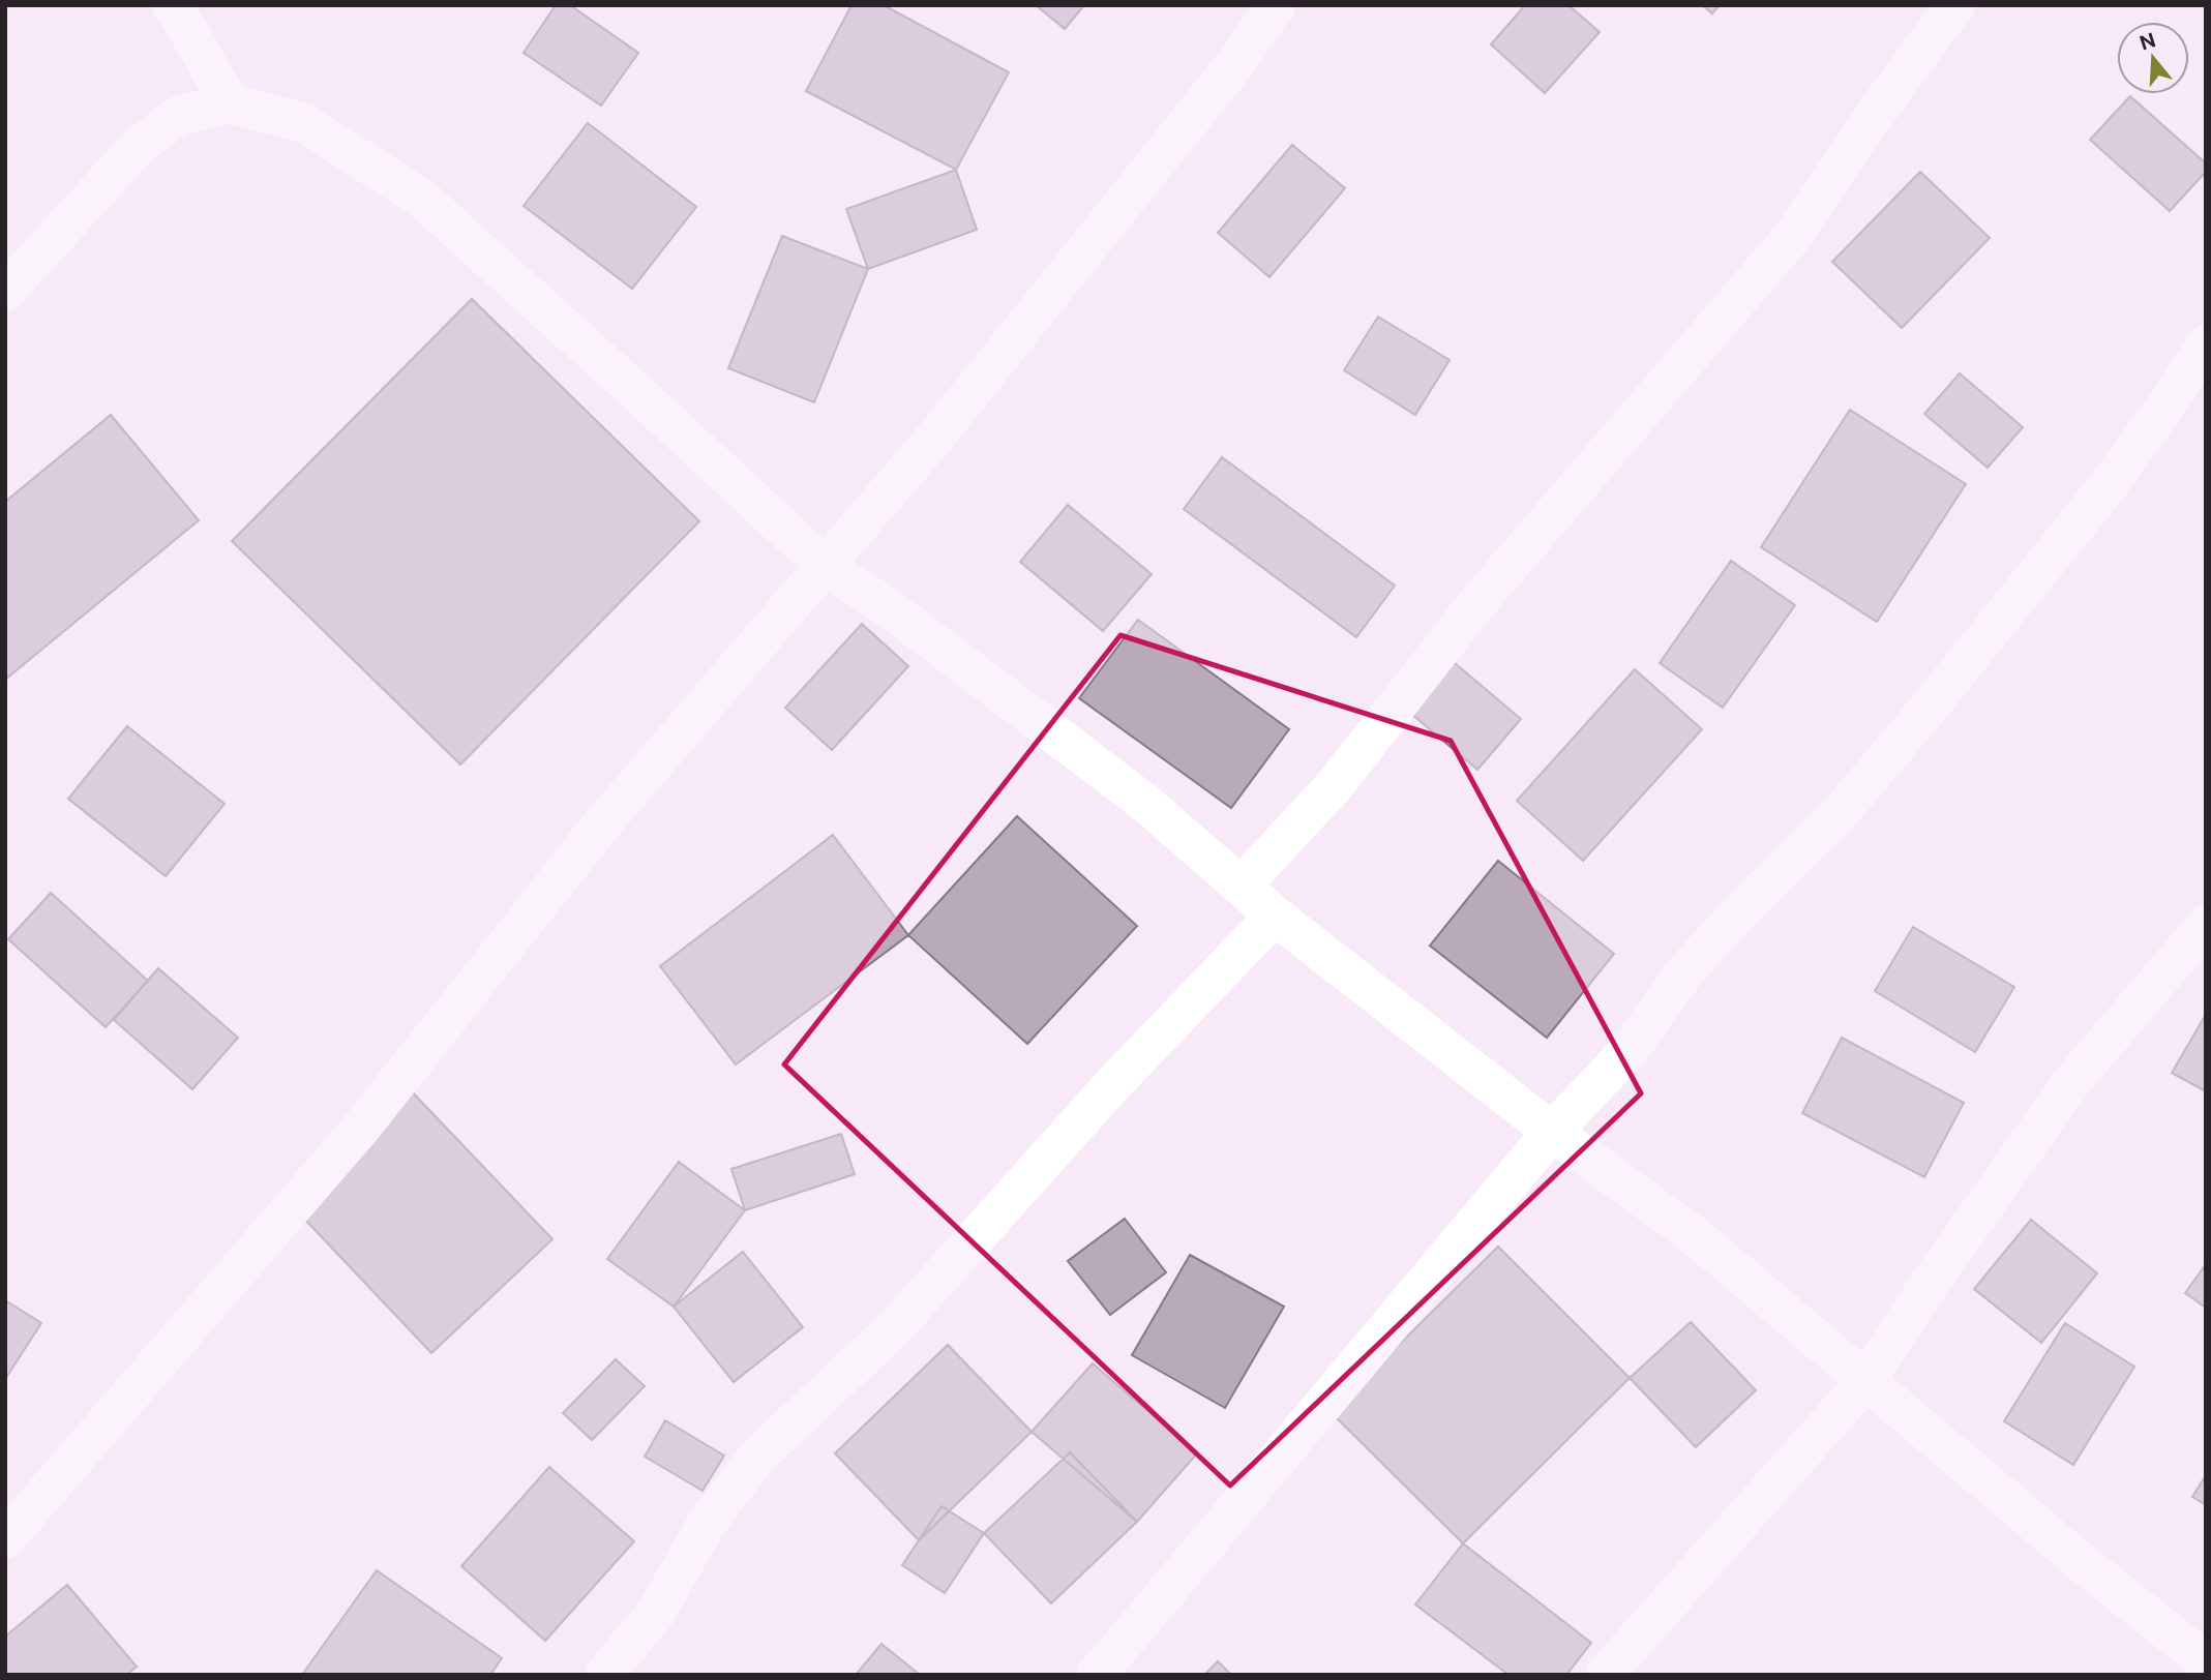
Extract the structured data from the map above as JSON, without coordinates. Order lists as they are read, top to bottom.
{
  "north": "top"
}
